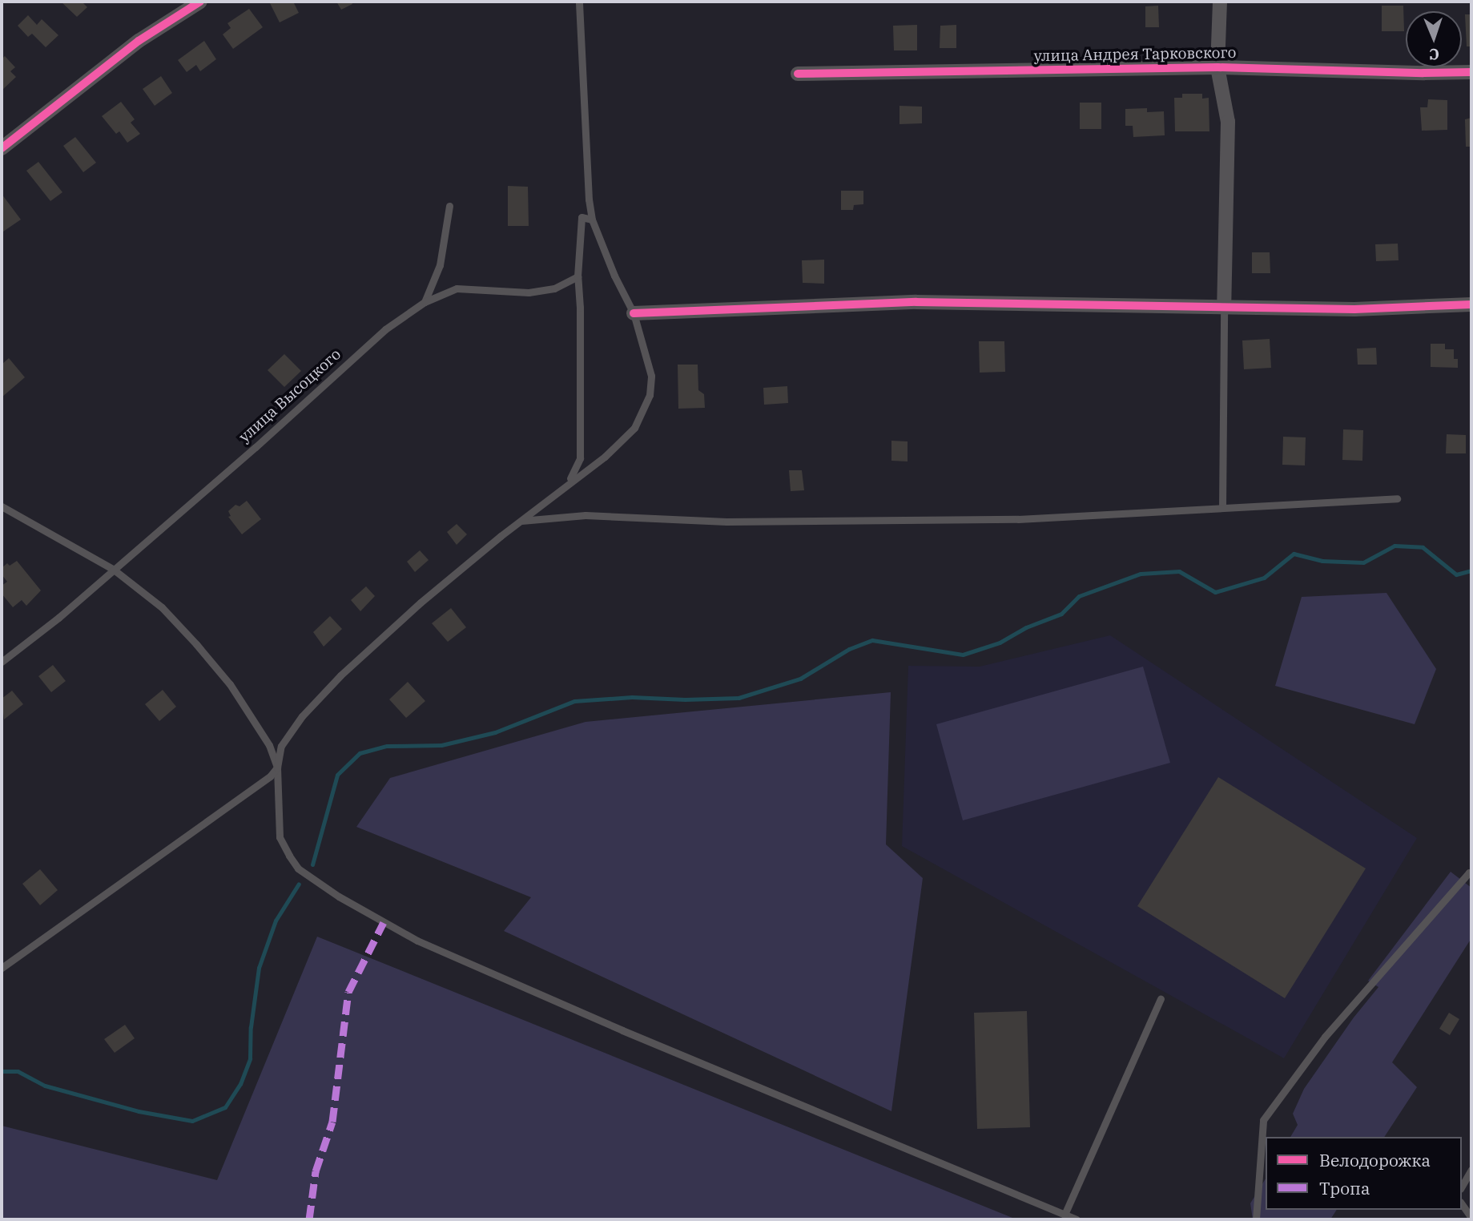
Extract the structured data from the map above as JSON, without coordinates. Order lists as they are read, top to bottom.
{
  "streets": {
    "street": ["улица Андрея Тарковского"],
    "lane": ["улица Высоцкого"]
  },
  "legend": ["Велодорожка", "Тропа"],
  "north": "bottom"
}
